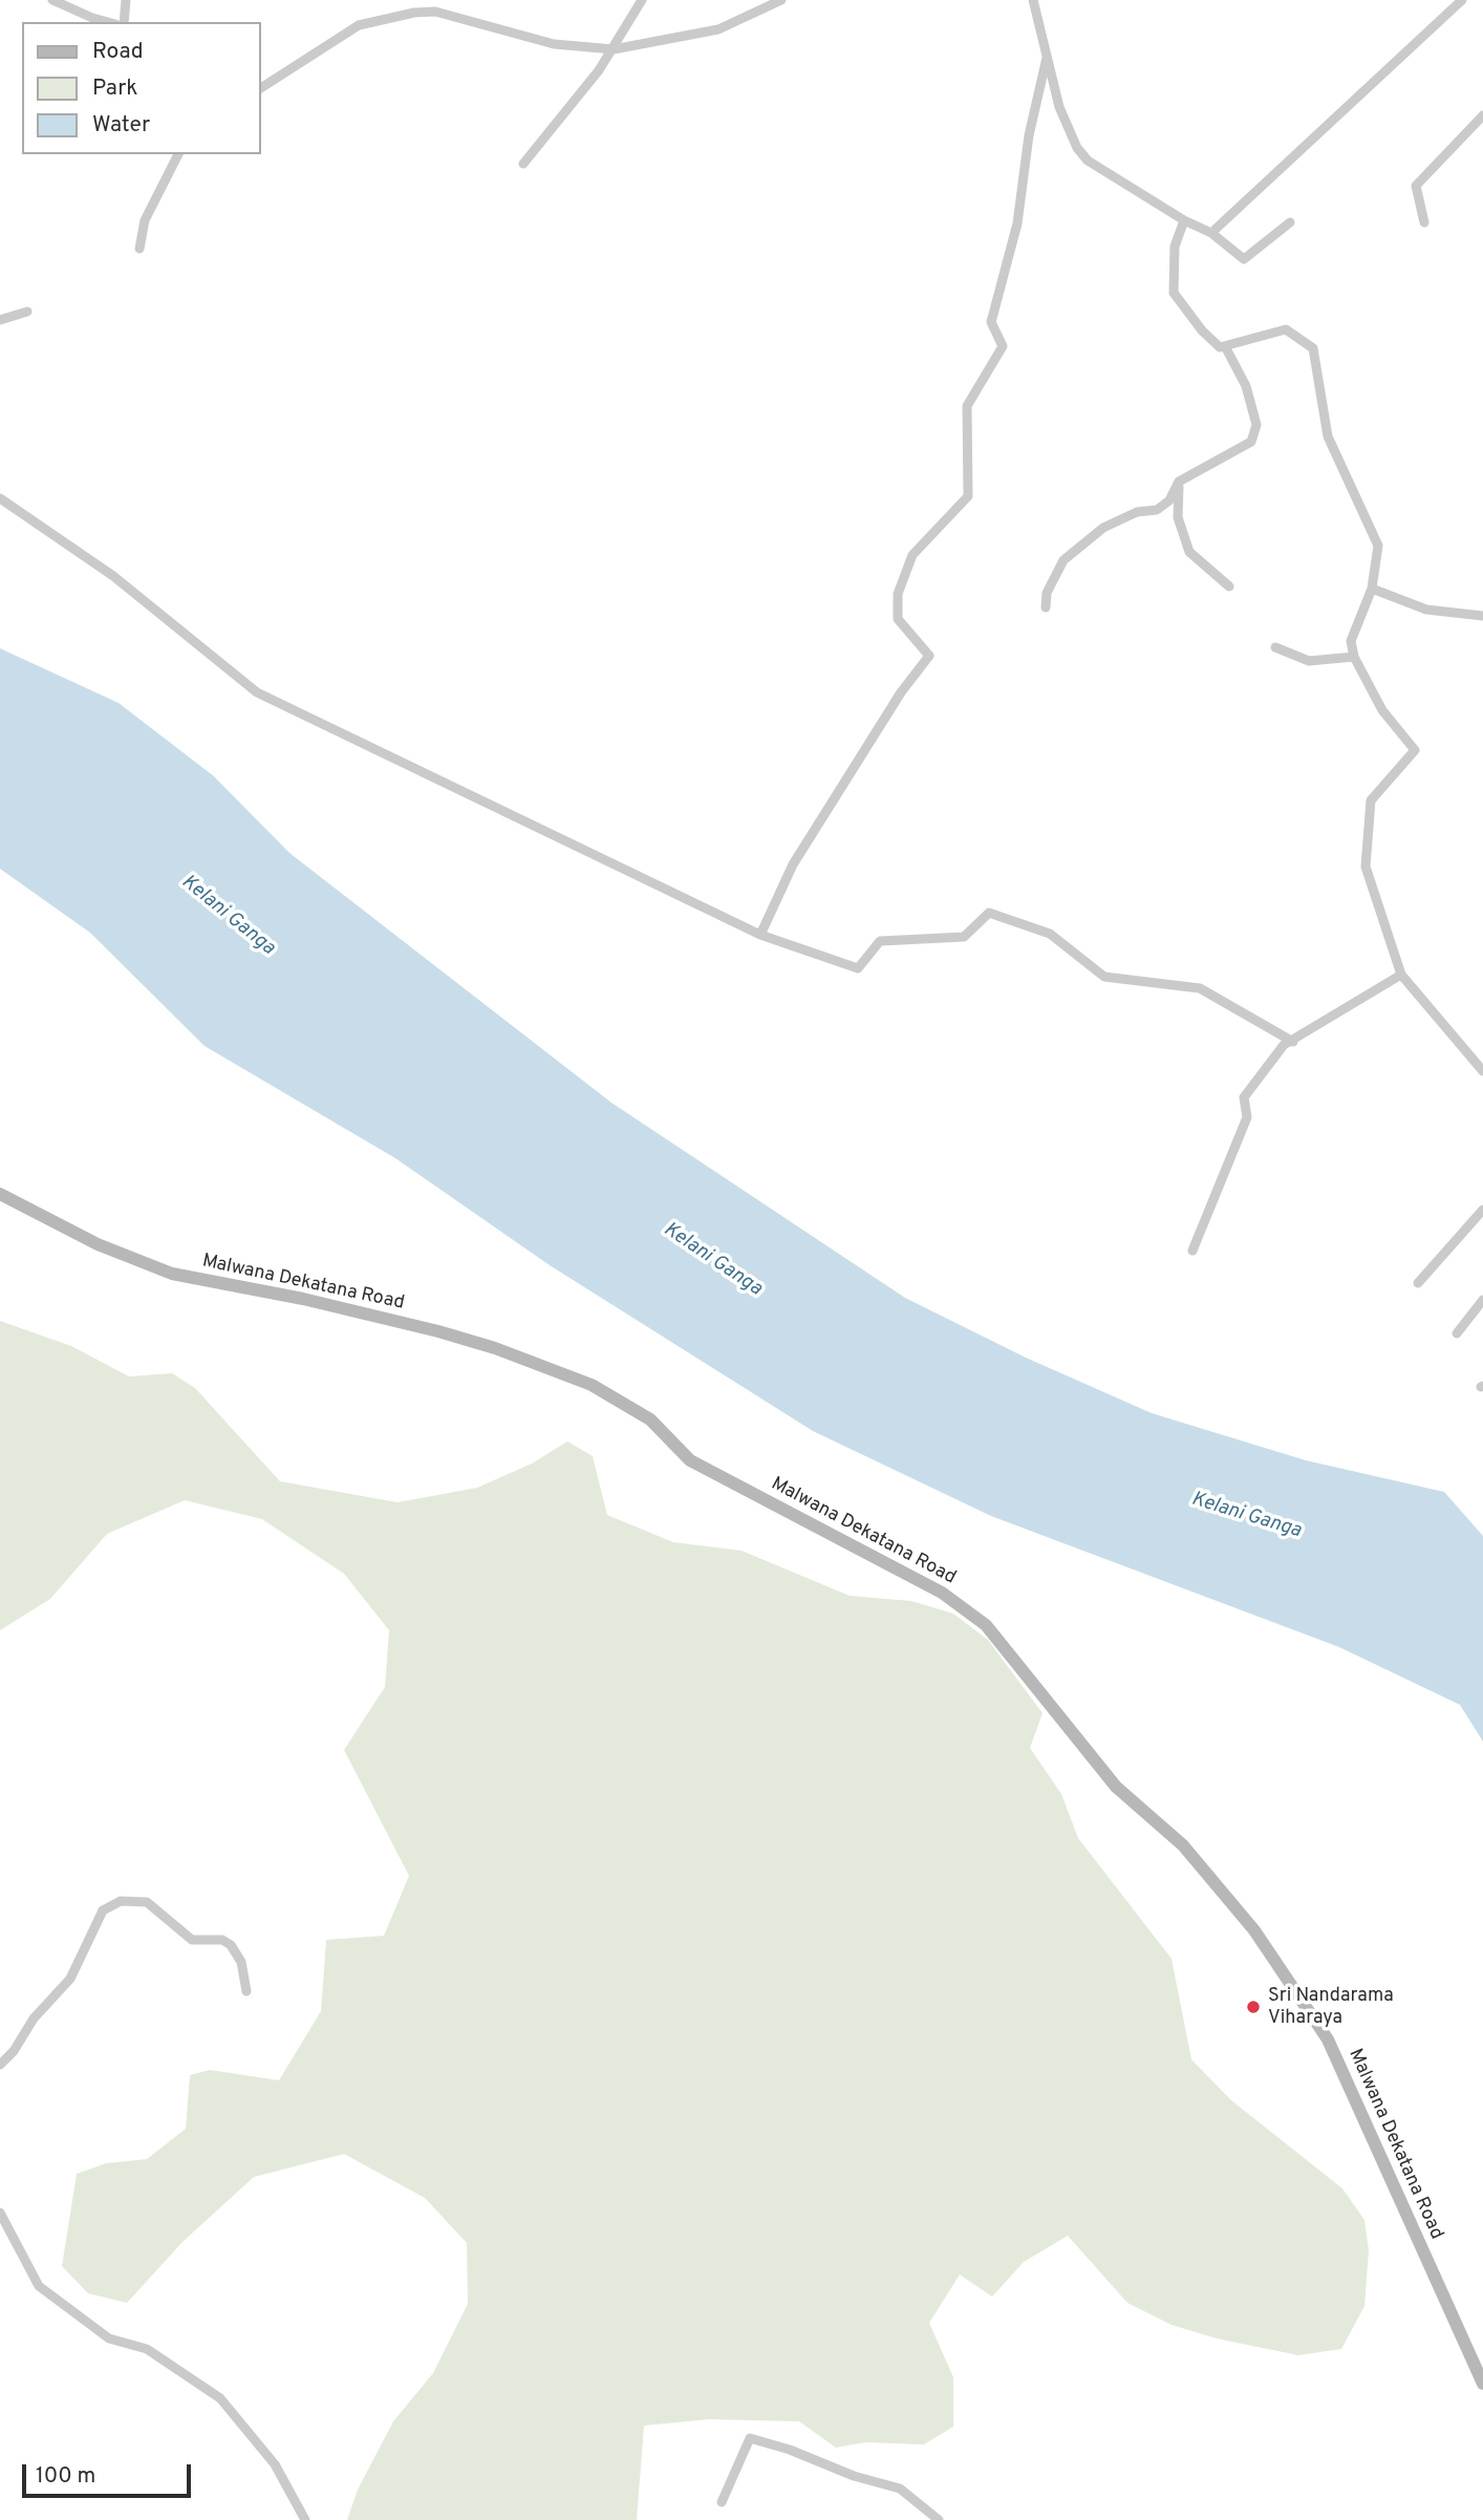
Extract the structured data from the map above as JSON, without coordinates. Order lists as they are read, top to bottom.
{
  "streets": {
    "main road": ["Malwana Dekatana Road"]
  },
  "water": ["Kelani Ganga"],
  "places": ["Sri Nandarama Viharaya"],
  "legend": ["Road", "Park", "Water"],
  "scale_bar": "100 m"
}
